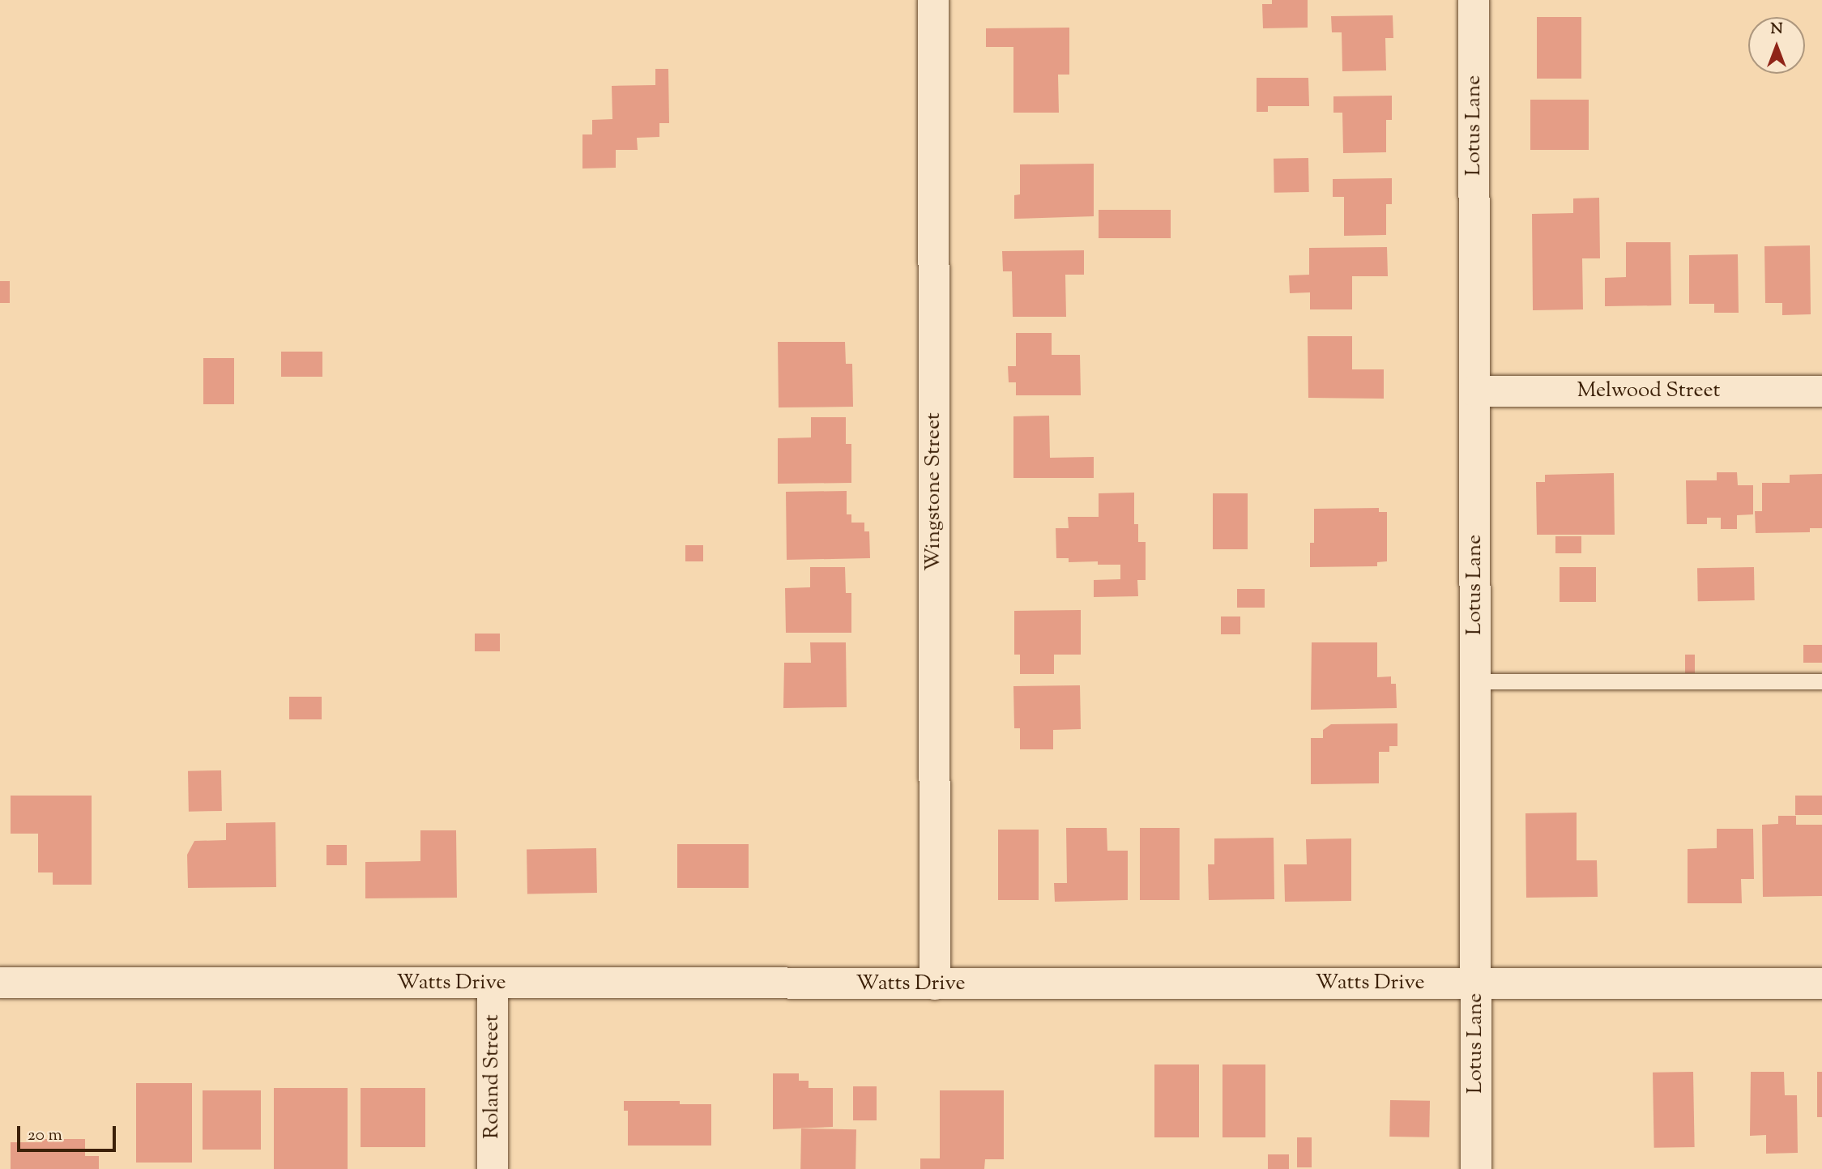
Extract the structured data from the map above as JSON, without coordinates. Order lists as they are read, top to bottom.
{
  "streets": {
    "street": [
      "Lotus Lane",
      "Melwood Street",
      "Wingstone Street",
      "Watts Drive",
      "Roland Street"
    ]
  },
  "crossings": [
    ["Lotus Lane", "Melwood Street"],
    ["Lotus Lane", "Watts Drive"],
    ["Wingstone Street", "Watts Drive"],
    ["Watts Drive", "Roland Street"]
  ],
  "scale_bar": "20 m",
  "north": "top"
}
